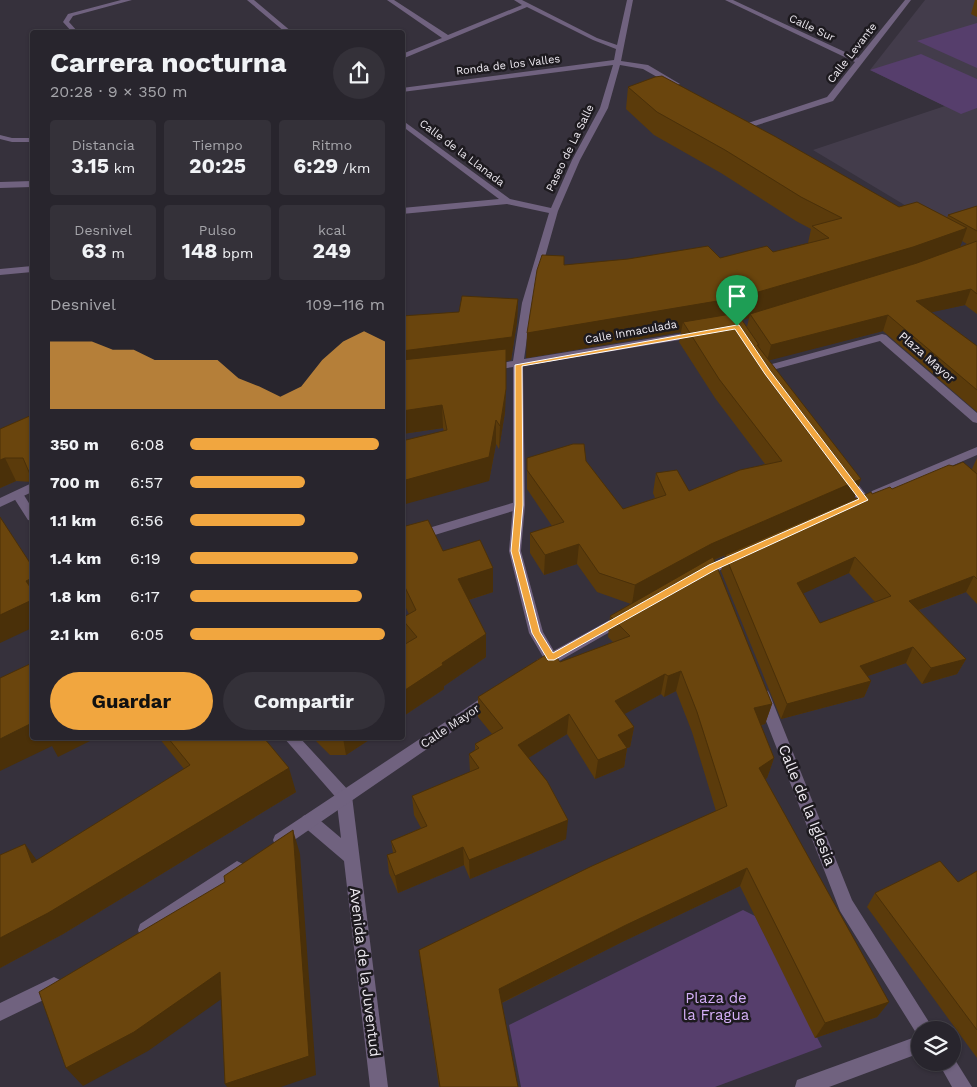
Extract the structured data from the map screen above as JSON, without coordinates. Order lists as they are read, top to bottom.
{
  "streets": {
    "street": [
      "Calle Sur",
      "Calle Levante",
      "Ronda de los Valles",
      "Paseo de La Salle",
      "Calle de la Llanada",
      "Calle Inmaculada",
      "Plaza Mayor",
      "Calle Mayor",
      "Calle de la Iglesia",
      "Avenida de la Juventud"
    ]
  },
  "crossings": [
    ["Calle Sur", "Calle Levante"],
    ["Ronda de los Valles", "Paseo de La Salle"],
    ["Paseo de La Salle", "Calle Inmaculada"],
    ["Calle Mayor", "Avenida de la Juventud"]
  ],
  "parks": ["Plaza de la Fragua"],
  "page": {
    "heading": ["Carrera nocturna", "20:28 · 9 × 350 m"],
    "stats": [
      ["Distancia", "3.15 km"],
      ["Tiempo", "20:25"],
      ["Ritmo", "6:29 /km"],
      ["Desnivel", "63 m"],
      ["Pulso", "148 bpm"],
      ["kcal", "249"]
    ],
    "chart": ["Desnivel", "109–116 m"],
    "list": [
      {
        "name": "350 m",
        "note": "6:08"
      },
      {
        "name": "700 m",
        "note": "6:57"
      },
      {
        "name": "1.1 km",
        "note": "6:56"
      },
      {
        "name": "1.4 km",
        "note": "6:19"
      },
      {
        "name": "1.8 km",
        "note": "6:17"
      },
      {
        "name": "2.1 km",
        "note": "6:05"
      }
    ],
    "buttons": ["Guardar", "Compartir"]
  }
}
